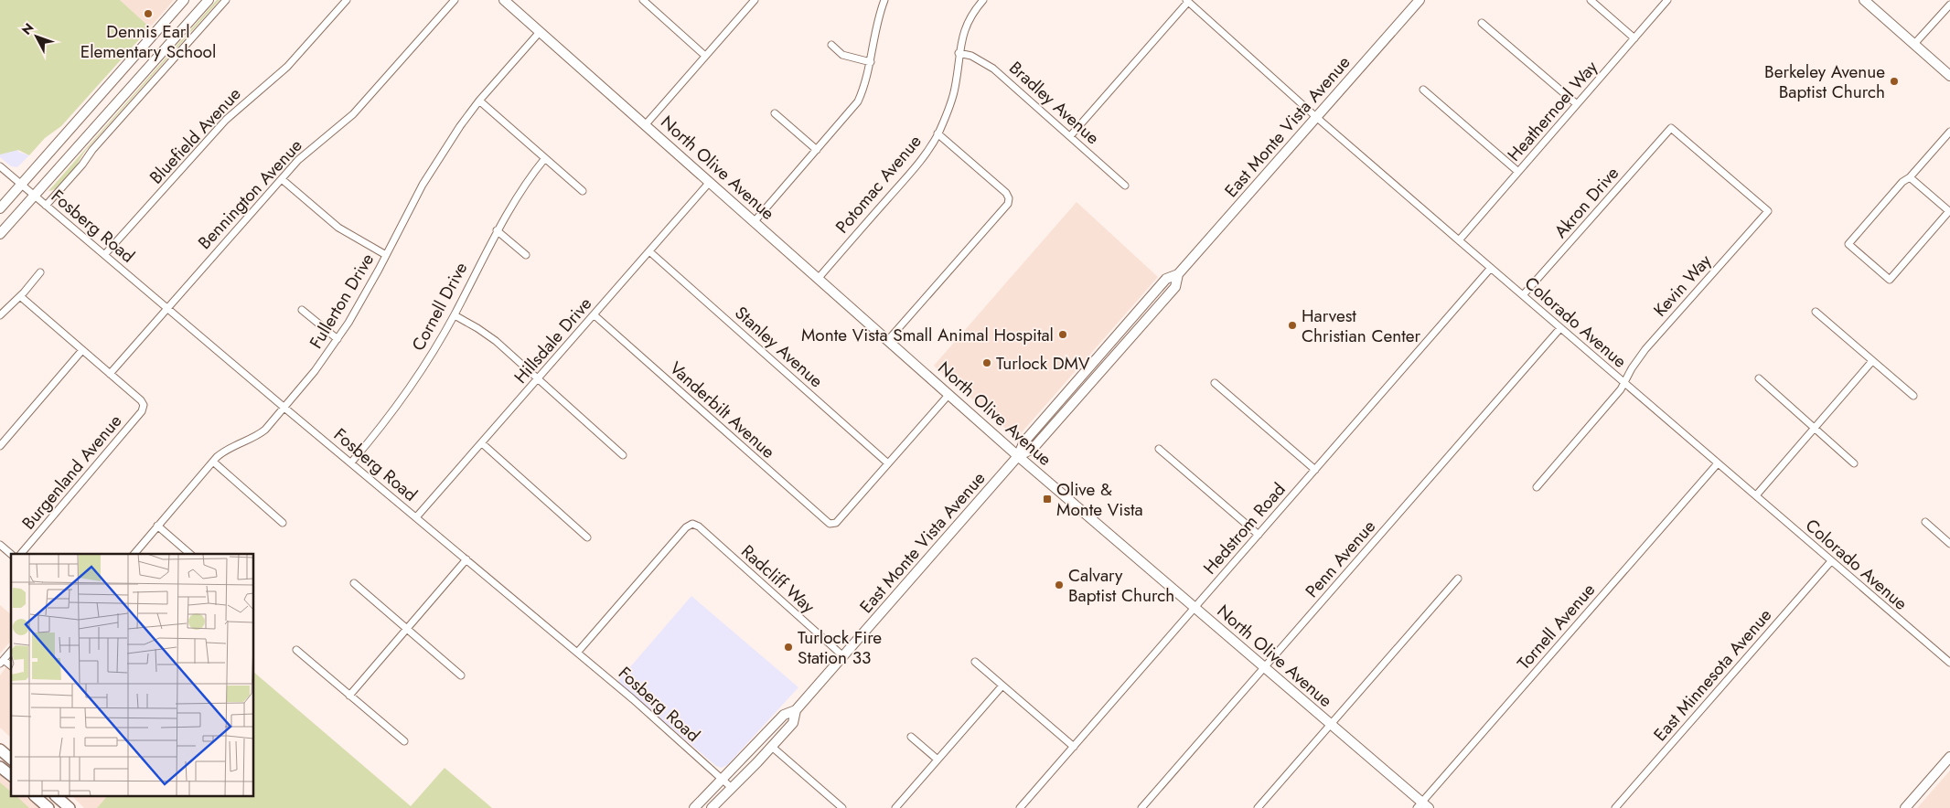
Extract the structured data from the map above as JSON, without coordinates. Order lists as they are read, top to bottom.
{
  "streets": {
    "street": [
      "Bradley Avenue",
      "Heathernoel Way",
      "East Monte Vista Avenue",
      "Bluefield Avenue",
      "North Olive Avenue",
      "Potomac Avenue",
      "Bennington Avenue",
      "Akron Drive",
      "Fosberg Road",
      "Kevin Way",
      "Fullerton Drive",
      "Cornell Drive",
      "Colorado Avenue",
      "Hillsdale Drive",
      "Stanley Avenue",
      "Vanderbilt Avenue",
      "Burgenland Avenue",
      "Hedstrom Road",
      "Penn Avenue",
      "Radcliff Way",
      "Tornell Avenue",
      "East Minnesota Avenue"
    ]
  },
  "crossings": [
    ["Bradley Avenue", "Potomac Avenue"],
    ["Heathernoel Way", "Colorado Avenue"],
    ["East Monte Vista Avenue", "North Olive Avenue"],
    ["East Monte Vista Avenue", "Fosberg Road"],
    ["East Monte Vista Avenue", "Colorado Avenue"],
    ["East Monte Vista Avenue", "Radcliff Way"],
    ["Bluefield Avenue", "Fosberg Road"],
    ["North Olive Avenue", "Potomac Avenue"],
    ["North Olive Avenue", "Fullerton Drive"],
    ["North Olive Avenue", "Hillsdale Drive"],
    ["North Olive Avenue", "Hedstrom Road"],
    ["North Olive Avenue", "Penn Avenue"],
    ["North Olive Avenue", "Tornell Avenue"],
    ["Bennington Avenue", "Fosberg Road"],
    ["Bennington Avenue", "Burgenland Avenue"],
    ["Akron Drive", "Kevin Way"],
    ["Akron Drive", "Colorado Avenue"],
    ["Fosberg Road", "Fullerton Drive"],
    ["Fosberg Road", "Cornell Drive"],
    ["Fosberg Road", "Hillsdale Drive"],
    ["Fosberg Road", "Radcliff Way"],
    ["Kevin Way", "Colorado Avenue"],
    ["Colorado Avenue", "Hedstrom Road"],
    ["Colorado Avenue", "Penn Avenue"],
    ["Colorado Avenue", "Tornell Avenue"],
    ["Colorado Avenue", "East Minnesota Avenue"],
    ["Hillsdale Drive", "Stanley Avenue"],
    ["Hillsdale Drive", "Vanderbilt Avenue"],
    ["Stanley Avenue", "Vanderbilt Avenue"]
  ],
  "places": {
    "other": [
      "Dennis Earl Elementary School",
      "Berkeley Avenue Baptist Church",
      "Harvest Christian Center",
      "Monte Vista Small Animal Hospital",
      "Turlock DMV",
      "Calvary Baptist Church",
      "Turlock Fire Station 33"
    ],
    "transit": ["Olive & Monte Vista"]
  },
  "north": "top left"
}
